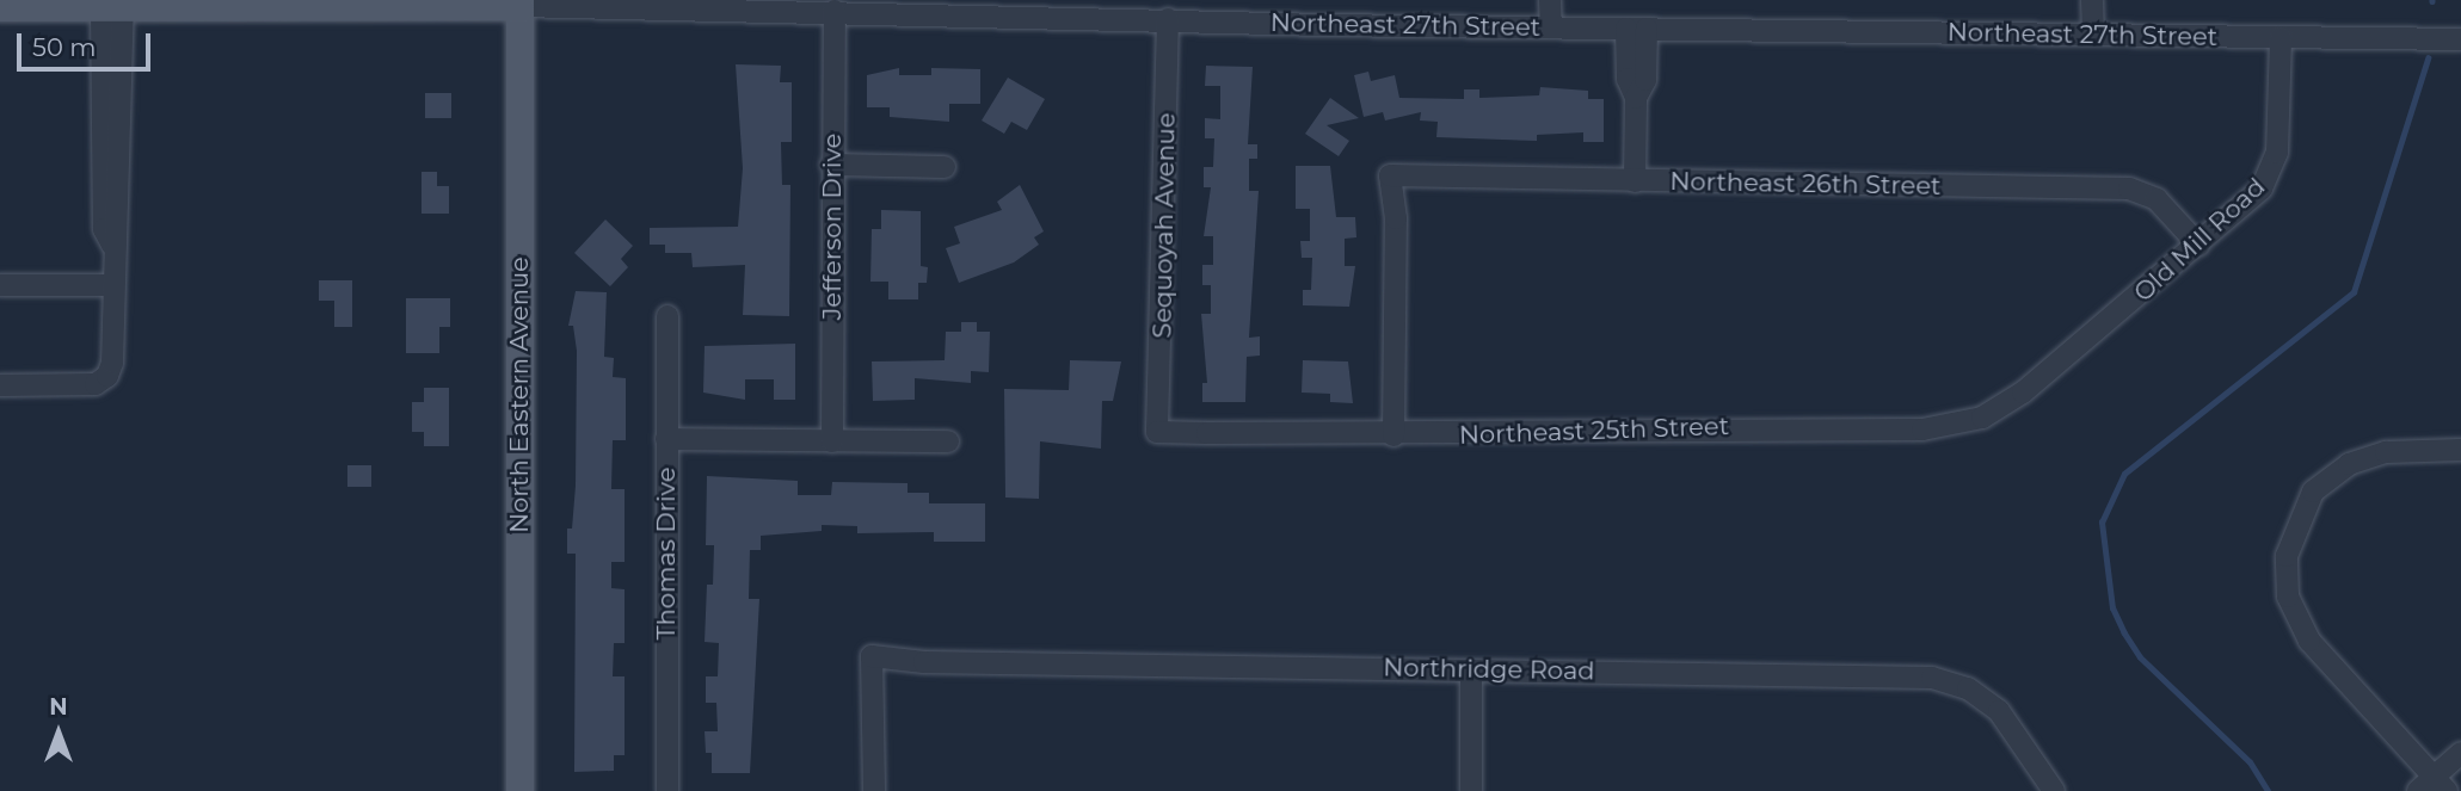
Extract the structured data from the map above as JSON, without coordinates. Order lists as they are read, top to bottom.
{
  "streets": {
    "main road": ["Northeast 27th Street", "North Eastern Avenue"],
    "street": [
      "Northeast 26th Street",
      "Sequoyah Avenue",
      "Jefferson Drive",
      "Old Mill Road",
      "Northeast 25th Street",
      "Thomas Drive",
      "Northridge Road"
    ]
  },
  "crossings": [
    ["Northeast 27th Street", "Sequoyah Avenue"],
    ["Northeast 27th Street", "Jefferson Drive"],
    ["Northeast 27th Street", "Old Mill Road"],
    ["Northeast 27th Street", "North Eastern Avenue"],
    ["Northeast 26th Street", "Old Mill Road"],
    ["Northeast 26th Street", "Northeast 25th Street"],
    ["Sequoyah Avenue", "Northeast 25th Street"],
    ["Old Mill Road", "Northeast 25th Street"]
  ],
  "scale_bar": "50 m",
  "north": "top"
}
